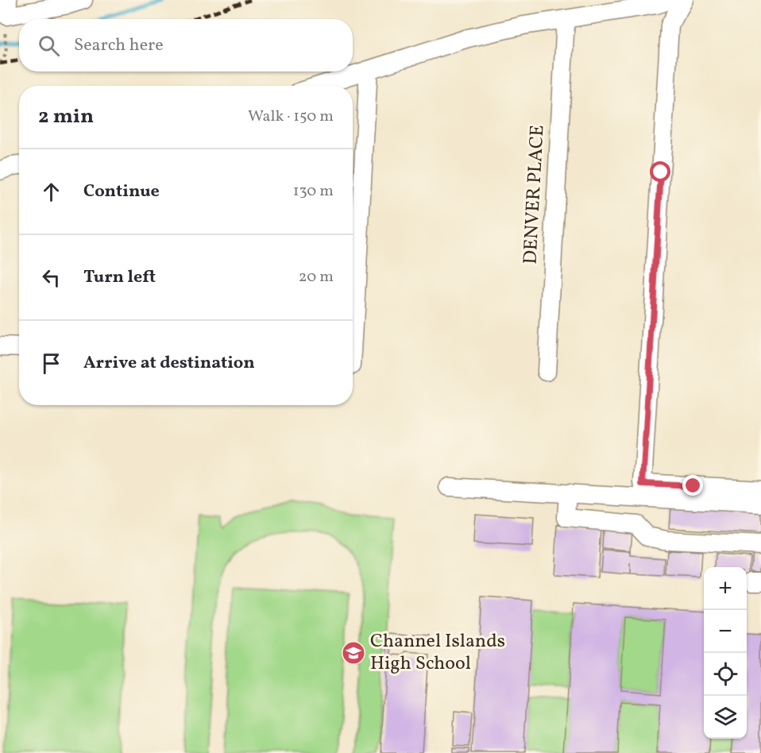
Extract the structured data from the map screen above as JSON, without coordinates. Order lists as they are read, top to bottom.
{
  "streets": {
    "street": ["DENVER PLACE"]
  },
  "places": {
    "school or university": ["Channel Islands High School"]
  },
  "page": {
    "search": "Search here",
    "heading": ["2 min", "Walk · 150 m"],
    "list": [
      ["Continue", "130 m"],
      ["Turn left", "20 m"],
      "Arrive at destination"
    ],
    "map_buttons": ["+", "−"]
  }
}
